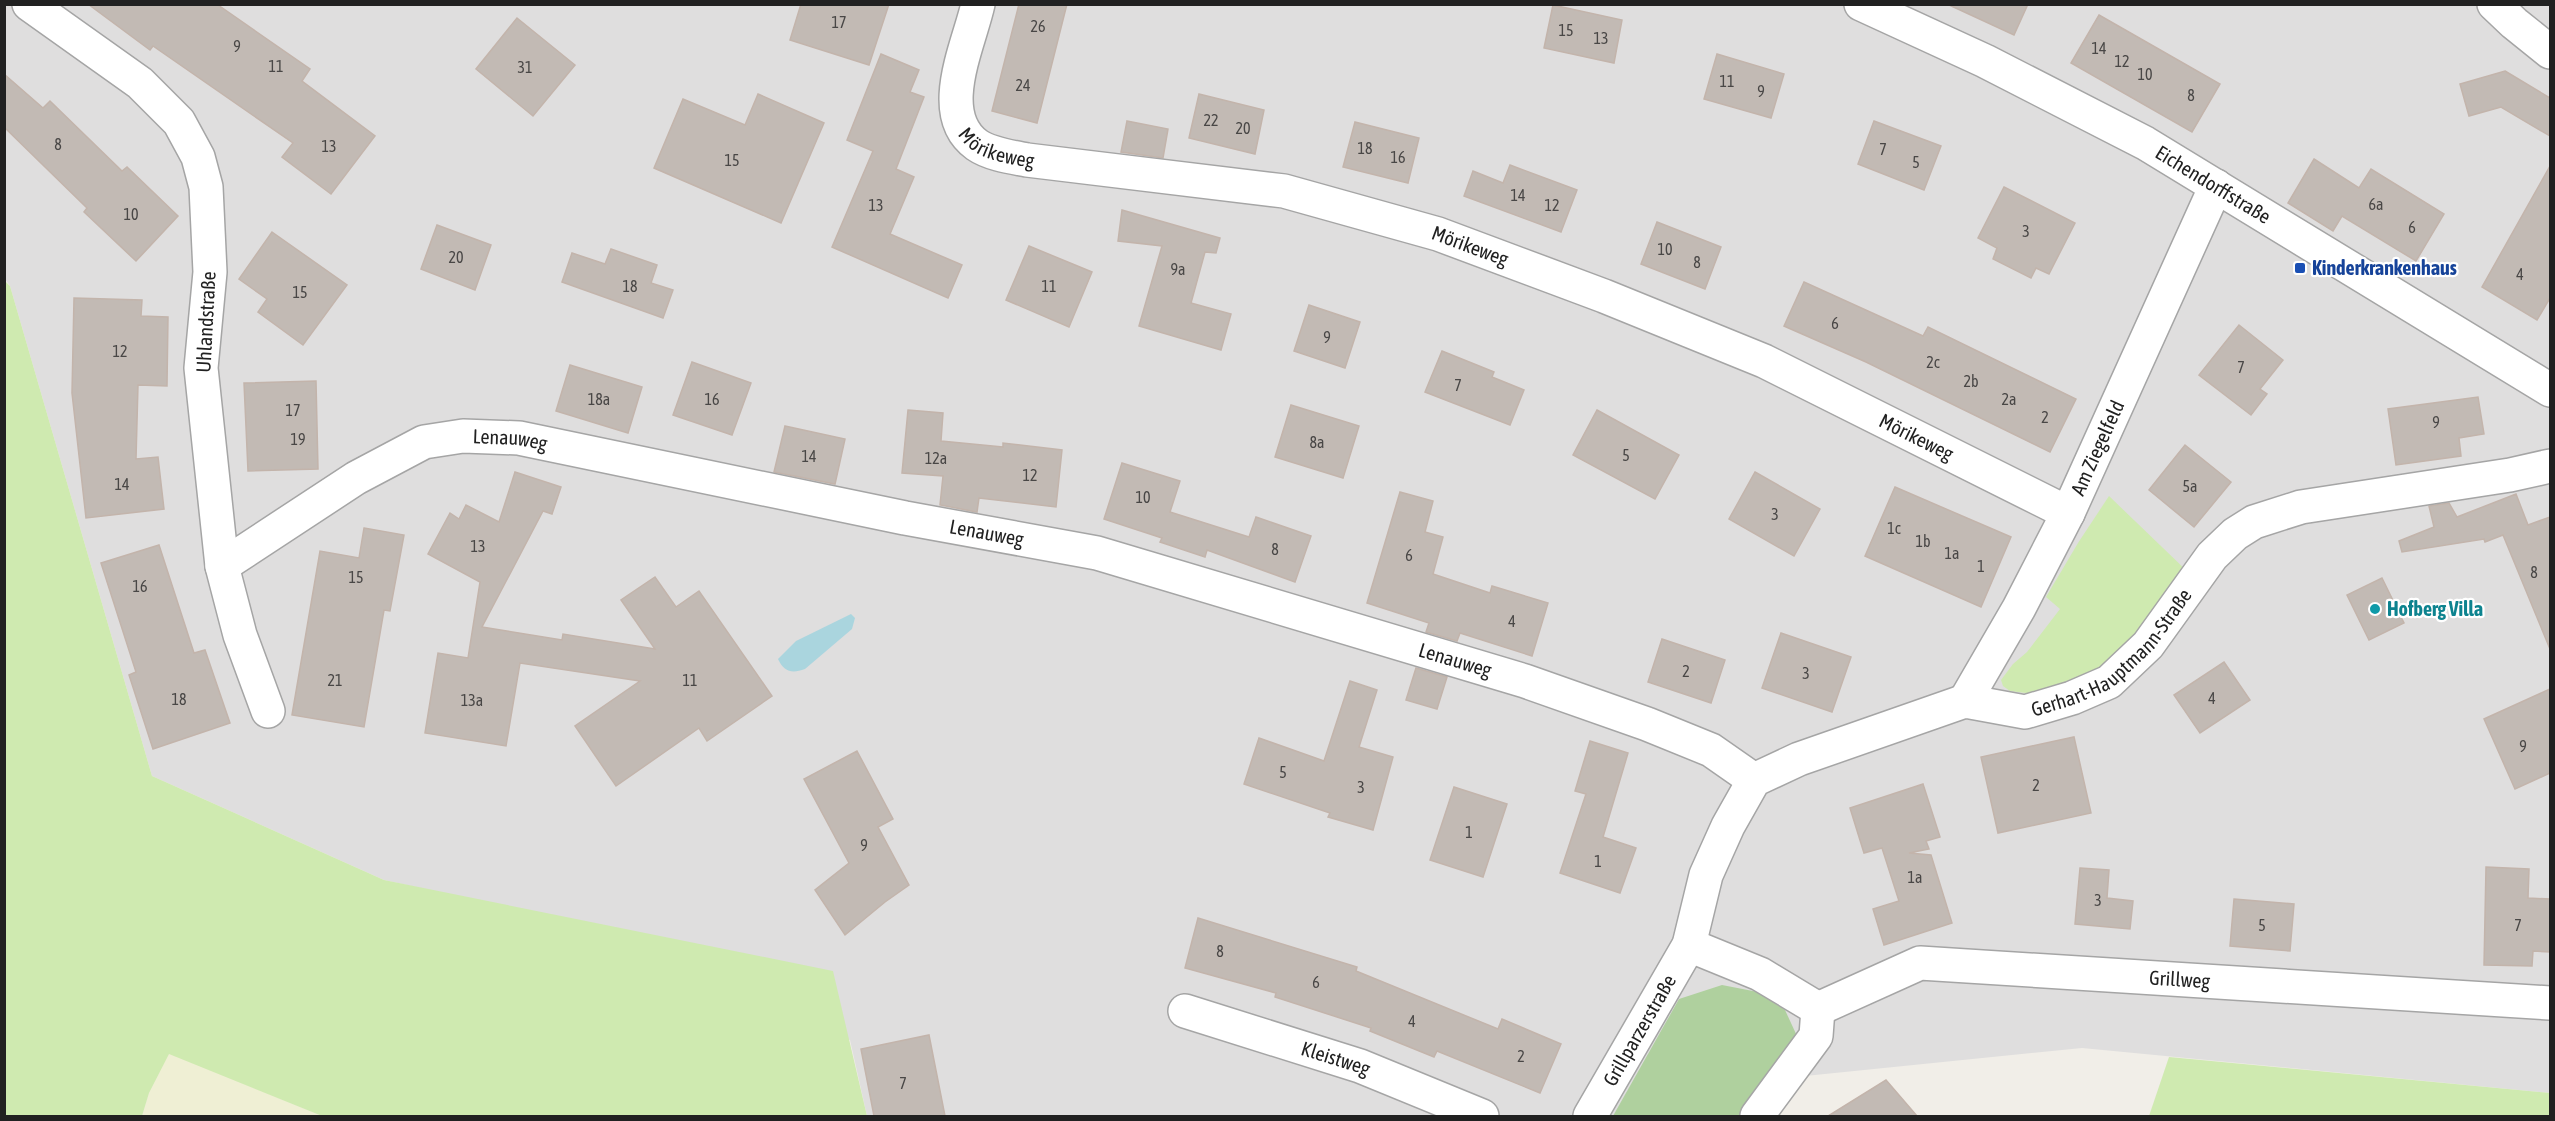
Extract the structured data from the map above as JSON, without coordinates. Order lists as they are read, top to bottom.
{
  "streets": {
    "street": [
      "Mörikeweg",
      "Eichendorffstraße",
      "Uhlandstraße",
      "Lenauweg",
      "Am Ziegelfeld",
      "Gerhart-Hauptmann-Straße",
      "Grillweg",
      "Grillparzerstraße",
      "Kleistweg"
    ]
  },
  "crossings": [
    ["Mörikeweg", "Am Ziegelfeld"],
    ["Eichendorffstraße", "Am Ziegelfeld"],
    ["Uhlandstraße", "Lenauweg"],
    ["Lenauweg", "Gerhart-Hauptmann-Straße"],
    ["Am Ziegelfeld", "Gerhart-Hauptmann-Straße"]
  ],
  "places": {
    "transit": ["Kinderkrankenhaus"],
    "other": ["Hofberg Villa"]
  },
  "house_numbers": [
    "17",
    "26",
    "15",
    "13",
    "9",
    "14",
    "12",
    "11",
    "31",
    "10",
    "11",
    "24",
    "9",
    "8",
    "22",
    "20",
    "8",
    "13",
    "18",
    "7",
    "16",
    "15",
    "5",
    "14",
    "6a",
    "13",
    "12",
    "10",
    "6",
    "3",
    "10",
    "20",
    "8",
    "9a",
    "4",
    "18",
    "11",
    "15",
    "6",
    "9",
    "12",
    "2c",
    "7",
    "2b",
    "7",
    "18a",
    "16",
    "2a",
    "17",
    "2",
    "9",
    "19",
    "8a",
    "5",
    "14",
    "12a",
    "12",
    "14",
    "5a",
    "10",
    "3",
    "1c",
    "1b",
    "13",
    "8",
    "1a",
    "6",
    "1",
    "8",
    "15",
    "16",
    "4",
    "2",
    "3",
    "21",
    "11",
    "4",
    "18",
    "13a",
    "9",
    "5",
    "2",
    "3",
    "1",
    "9",
    "1",
    "1a",
    "3",
    "5",
    "7",
    "8",
    "6",
    "4",
    "2",
    "7"
  ]
}
